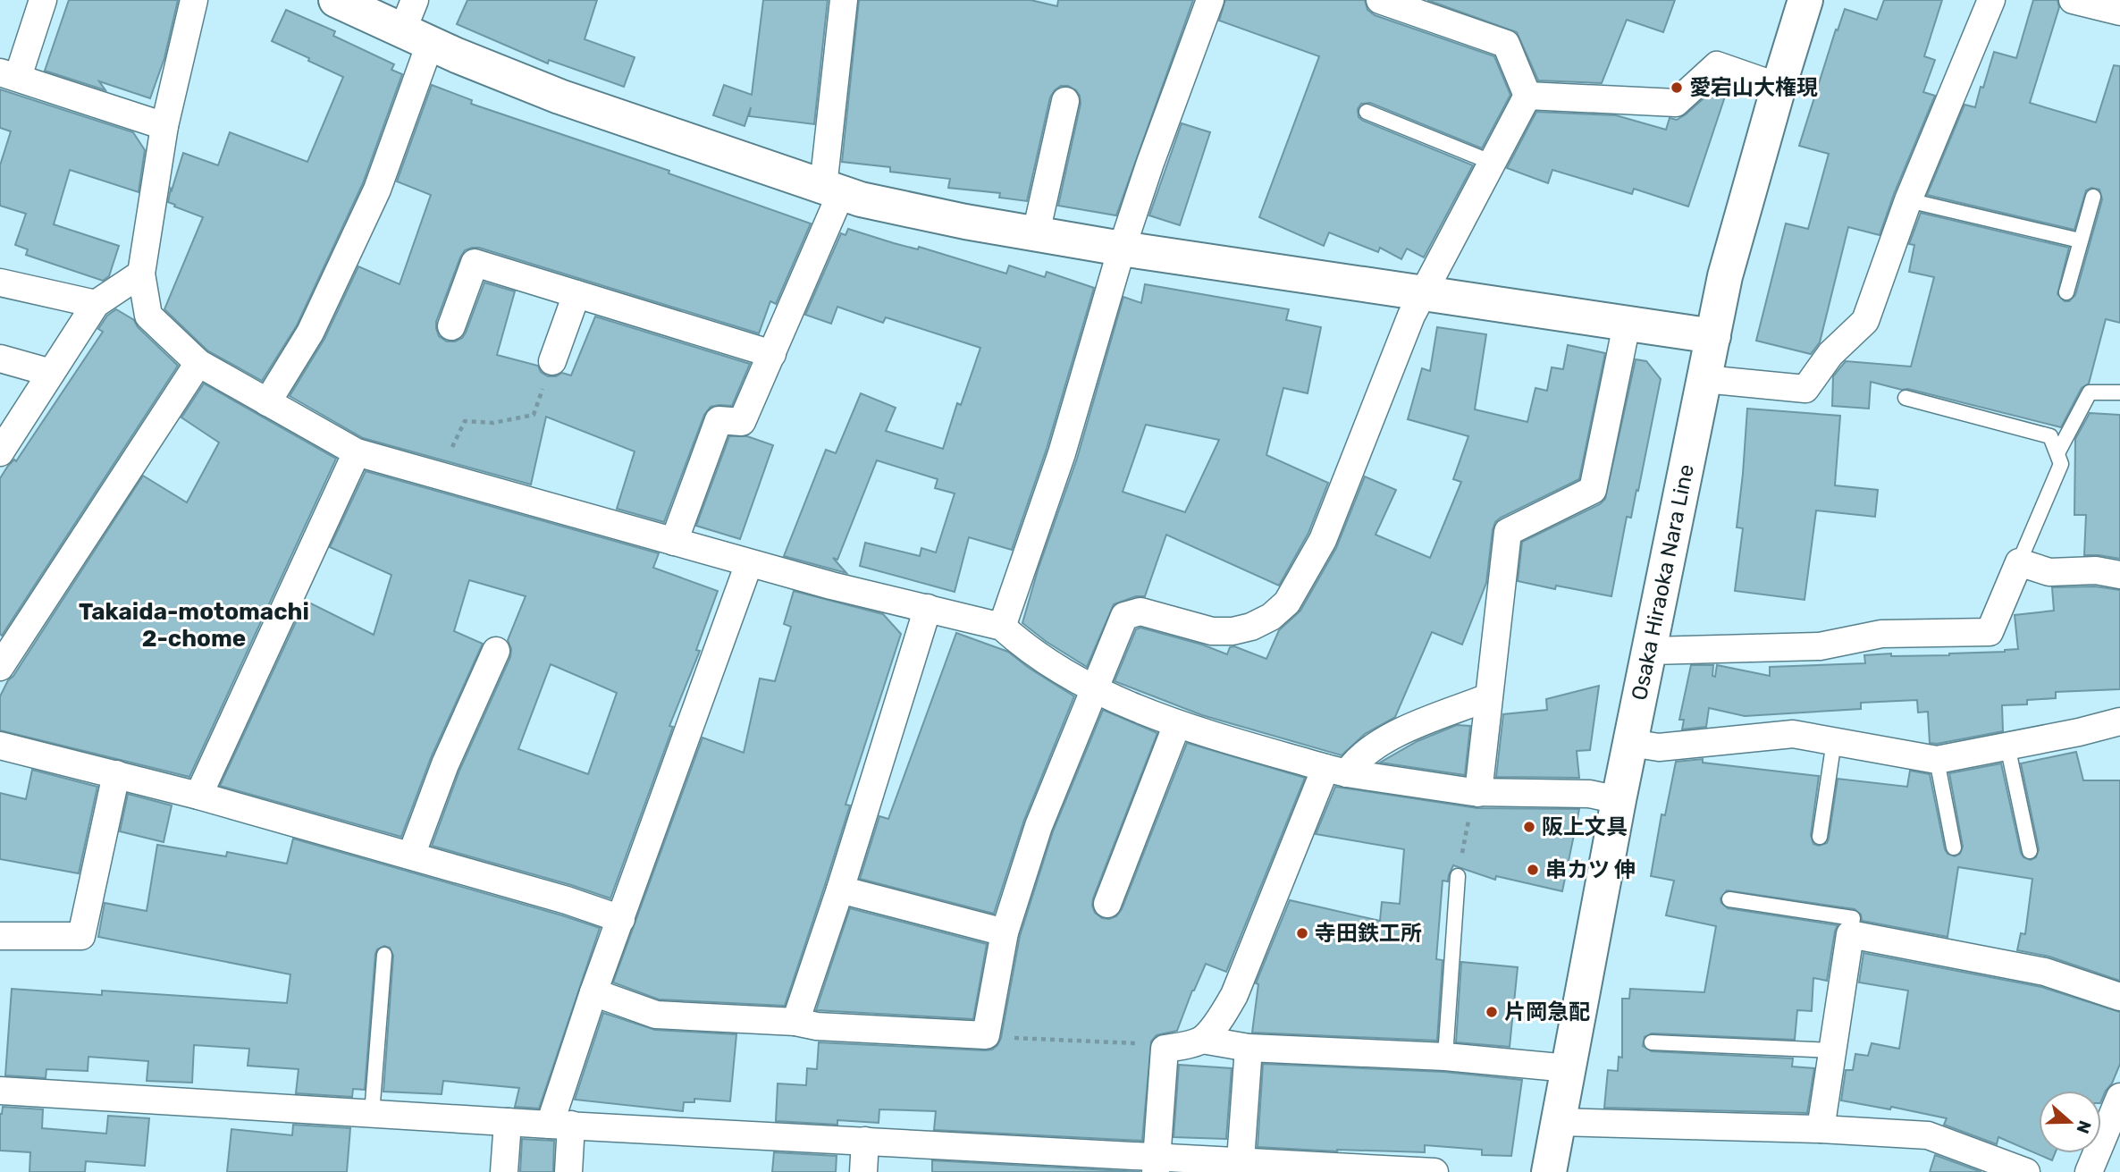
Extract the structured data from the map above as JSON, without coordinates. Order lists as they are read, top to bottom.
{
  "streets": {
    "street": ["Osaka Hiraoka Nara Line"]
  },
  "districts": ["Takaida-motomachi 2-chome"],
  "places": [
    "愛宕山大権現",
    "阪上文具",
    "串カツ 伸",
    "寺田鉄工所",
    "片岡急配"
  ],
  "north": "right"
}
